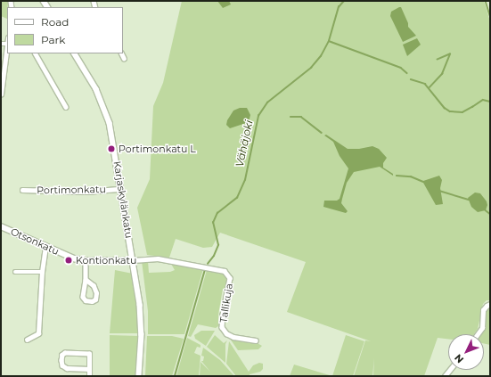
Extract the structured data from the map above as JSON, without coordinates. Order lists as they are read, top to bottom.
{
  "streets": {
    "street": [
      "Portimonkatu",
      "Karjaskylänkatu",
      "Otsonkatu",
      "Tallikuja"
    ]
  },
  "crossings": [
    ["Portimonkatu", "Karjaskylänkatu"],
    ["Karjaskylänkatu", "Otsonkatu"],
    ["Karjaskylänkatu", "Tallikuja"],
    ["Otsonkatu", "Tallikuja"]
  ],
  "water": ["Vähäjoki"],
  "places": ["Portimonkatu L", "Kontionkatu"],
  "legend": ["Road", "Park"],
  "north": "bottom left"
}
